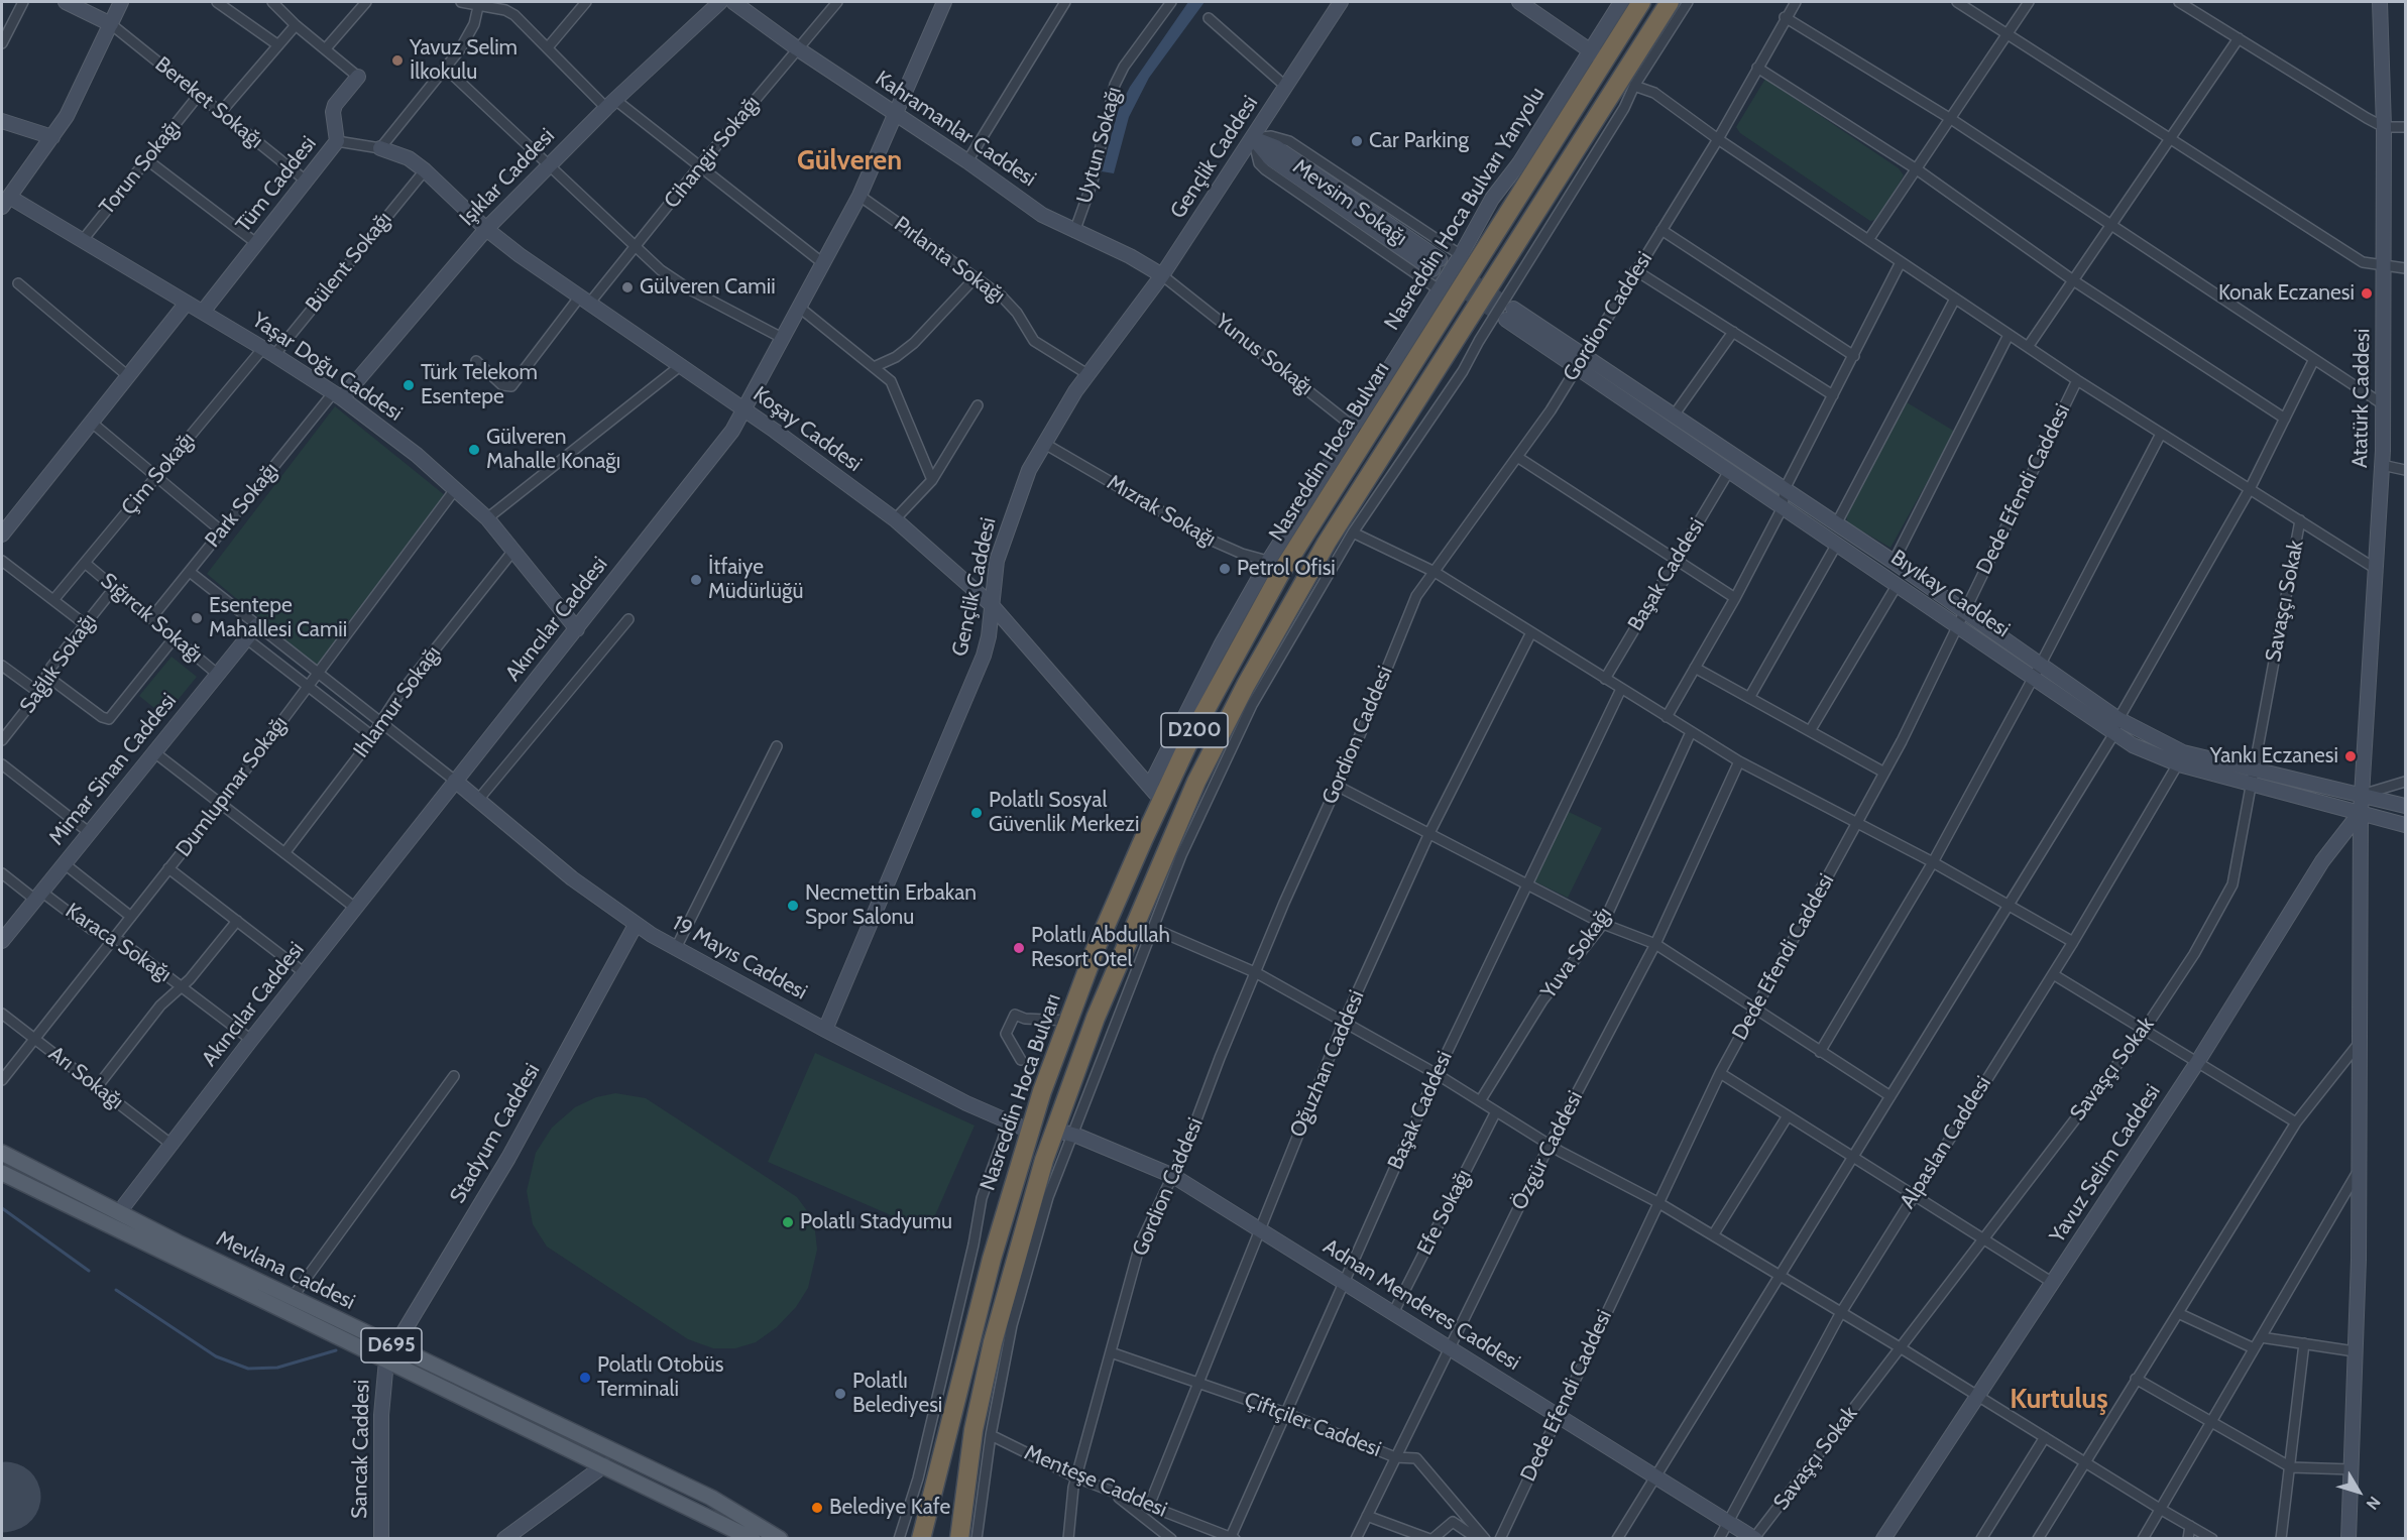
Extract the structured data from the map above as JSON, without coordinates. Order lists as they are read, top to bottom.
{
  "streets": {
    "highway": ["Nasreddin Hoca Bulvarı", "D200"],
    "main road": ["Mevlana Caddesi", "D695"],
    "street": [
      "Bereket Sokağı",
      "Kahramanlar Caddesi",
      "Uytun Sokağı",
      "Cihangir Sokağı",
      "Gençlik Caddesi",
      "Torun Sokağı",
      "Işıklar Caddesi",
      "Tüm Caddesi",
      "Mevsim Sokağı",
      "Nasreddin Hoca Bulvarı Yanyolu",
      "Pırlanta Sokağı",
      "Bülent Sokağı",
      "Gordion Caddesi",
      "Yunus Sokağı",
      "Yaşar Doğu Caddesi",
      "Atatürk Caddesi",
      "Koşay Caddesi",
      "Çim Sokağı",
      "Dede Efendi Caddesi",
      "Park Sokağı",
      "Mızrak Sokağı",
      "Başak Caddesi",
      "Bıyıkay Caddesi",
      "Savaşçı Sokak",
      "Sığırcık Sokağı",
      "Akıncılar Caddesi",
      "Sağlık Sokağı",
      "Ihlamur Sokağı",
      "Mimar Sinan Caddesi",
      "Dumlupınar Sokağı",
      "Karaca Sokağı",
      "Yuva Sokağı",
      "19 Mayıs Caddesi",
      "Oğuzhan Caddesi",
      "Arı Sokağı",
      "Stadyum Caddesi",
      "Alpaslan Caddesi",
      "Özgür Caddesi",
      "Yavuz Selim Caddesi",
      "Efe Sokağı",
      "Adnan Menderes Caddesi",
      "Çiftçiler Caddesi",
      "Sancak Caddesi",
      "Menteşe Caddesi"
    ]
  },
  "crossings": [
    ["Bereket Sokağı", "Torun Sokağı"],
    ["Bereket Sokağı", "Tüm Caddesi"],
    ["Kahramanlar Caddesi", "Uytun Sokağı"],
    ["Kahramanlar Caddesi", "Cihangir Sokağı"],
    ["Kahramanlar Caddesi", "Gençlik Caddesi"],
    ["Kahramanlar Caddesi", "Yunus Sokağı"],
    ["Kahramanlar Caddesi", "Akıncılar Caddesi"],
    ["Cihangir Sokağı", "Koşay Caddesi"],
    ["Gençlik Caddesi", "Mevsim Sokağı"],
    ["Gençlik Caddesi", "Pırlanta Sokağı"],
    ["Gençlik Caddesi", "Yunus Sokağı"],
    ["Gençlik Caddesi", "Koşay Caddesi"],
    ["Gençlik Caddesi", "Mızrak Sokağı"],
    ["Gençlik Caddesi", "19 Mayıs Caddesi"],
    ["Torun Sokağı", "Yaşar Doğu Caddesi"],
    ["Işıklar Caddesi", "Yaşar Doğu Caddesi"],
    ["Işıklar Caddesi", "Koşay Caddesi"],
    ["Işıklar Caddesi", "Park Sokağı"],
    ["Tüm Caddesi", "Yaşar Doğu Caddesi"],
    ["Mevsim Sokağı", "Nasreddin Hoca Bulvarı Yanyolu"],
    ["Nasreddin Hoca Bulvarı Yanyolu", "Yunus Sokağı"],
    ["Nasreddin Hoca Bulvarı Yanyolu", "Nasreddin Hoca Bulvarı"],
    ["Pırlanta Sokağı", "Akıncılar Caddesi"],
    ["Bülent Sokağı", "Yaşar Doğu Caddesi"],
    ["Bülent Sokağı", "Koşay Caddesi"],
    ["Bülent Sokağı", "Çim Sokağı"],
    ["Gordion Caddesi", "Bıyıkay Caddesi"],
    ["Gordion Caddesi", "Adnan Menderes Caddesi"],
    ["Gordion Caddesi", "Çiftçiler Caddesi"],
    ["Gordion Caddesi", "Menteşe Caddesi"],
    ["Yunus Sokağı", "Nasreddin Hoca Bulvarı"],
    ["Yaşar Doğu Caddesi", "Çim Sokağı"],
    ["Yaşar Doğu Caddesi", "Park Sokağı"],
    ["Yaşar Doğu Caddesi", "Akıncılar Caddesi"],
    ["Yaşar Doğu Caddesi", "Ihlamur Sokağı"],
    ["Yaşar Doğu Caddesi", "Dumlupınar Sokağı"],
    ["Atatürk Caddesi", "Bıyıkay Caddesi"],
    ["Atatürk Caddesi", "Yavuz Selim Caddesi"],
    ["Koşay Caddesi", "Nasreddin Hoca Bulvarı"],
    ["Koşay Caddesi", "Akıncılar Caddesi"],
    ["Nasreddin Hoca Bulvarı", "Mızrak Sokağı"],
    ["Nasreddin Hoca Bulvarı", "19 Mayıs Caddesi"],
    ["Nasreddin Hoca Bulvarı", "Adnan Menderes Caddesi"],
    ["Çim Sokağı", "Sığırcık Sokağı"],
    ["Dede Efendi Caddesi", "Bıyıkay Caddesi"],
    ["Dede Efendi Caddesi", "Adnan Menderes Caddesi"],
    ["Park Sokağı", "Sığırcık Sokağı"],
    ["Başak Caddesi", "Bıyıkay Caddesi"],
    ["Başak Caddesi", "Adnan Menderes Caddesi"],
    ["Başak Caddesi", "Çiftçiler Caddesi"],
    ["Başak Caddesi", "Menteşe Caddesi"],
    ["Bıyıkay Caddesi", "Savaşçı Sokak"],
    ["Bıyıkay Caddesi", "Alpaslan Caddesi"],
    ["Bıyıkay Caddesi", "Yavuz Selim Caddesi"],
    ["Savaşçı Sokak", "Adnan Menderes Caddesi"],
    ["Sığırcık Sokağı", "Sağlık Sokağı"],
    ["Sığırcık Sokağı", "Mimar Sinan Caddesi"],
    ["Akıncılar Caddesi", "Karaca Sokağı"],
    ["Akıncılar Caddesi", "19 Mayıs Caddesi"],
    ["Akıncılar Caddesi", "Arı Sokağı"],
    ["Akıncılar Caddesi", "Mevlana Caddesi"],
    ["Mimar Sinan Caddesi", "Karaca Sokağı"],
    ["Dumlupınar Sokağı", "Karaca Sokağı"],
    ["Dumlupınar Sokağı", "Arı Sokağı"],
    ["19 Mayıs Caddesi", "Stadyum Caddesi"],
    ["Oğuzhan Caddesi", "Adnan Menderes Caddesi"],
    ["Oğuzhan Caddesi", "Çiftçiler Caddesi"],
    ["Oğuzhan Caddesi", "Menteşe Caddesi"],
    ["Stadyum Caddesi", "Mevlana Caddesi"],
    ["Stadyum Caddesi", "Sancak Caddesi"],
    ["Alpaslan Caddesi", "Adnan Menderes Caddesi"],
    ["Özgür Caddesi", "Adnan Menderes Caddesi"],
    ["Özgür Caddesi", "Çiftçiler Caddesi"],
    ["Efe Sokağı", "Adnan Menderes Caddesi"],
    ["Mevlana Caddesi", "Sancak Caddesi"]
  ],
  "districts": ["Gülveren", "Kurtuluş"],
  "places": [
    "Yavuz Selim İlkokulu",
    "Car Parking",
    "Gülveren Camii",
    "Konak Eczanesi",
    "Türk Telekom Esentepe",
    "Gülveren Mahalle Konağı",
    "Petrol Ofisi",
    "İtfaiye Müdürlüğü",
    "Esentepe Mahallesi Camii",
    "Yankı Eczanesi",
    "Polatlı Sosyal Güvenlik Merkezi",
    "Necmettin Erbakan Spor Salonu",
    "Polatlı Abdullah Resort Otel",
    "Polatlı Stadyumu",
    "Polatlı Otobüs Terminali",
    "Polatlı Belediyesi",
    "Belediye Kafe"
  ],
  "north": "bottom right"
}
